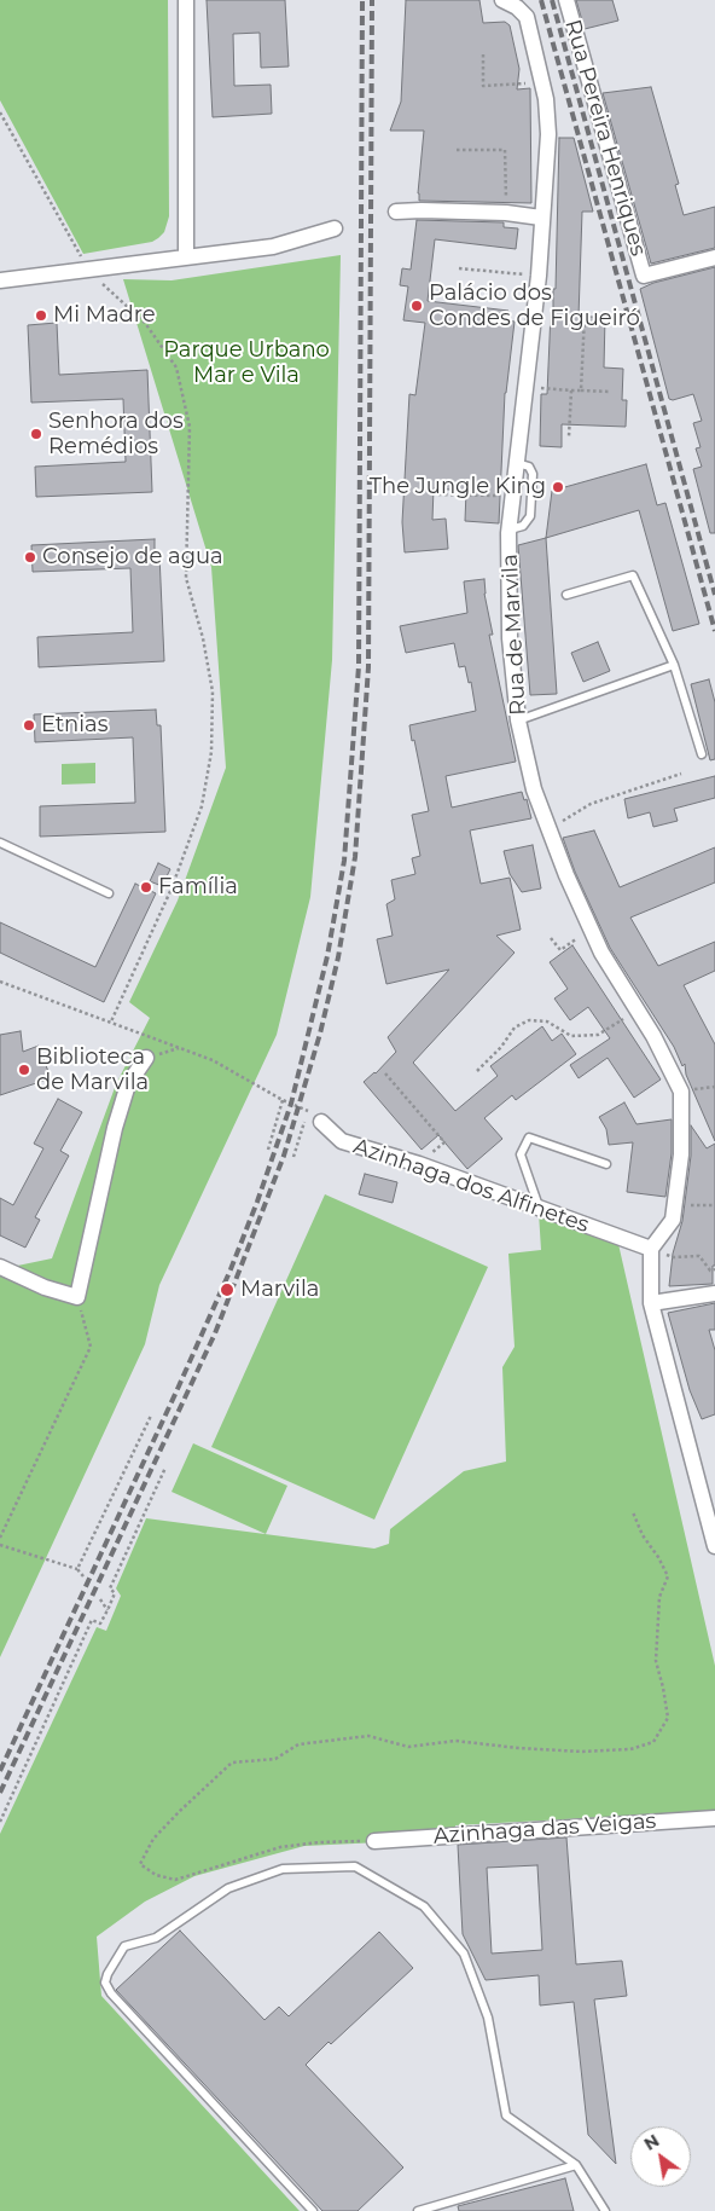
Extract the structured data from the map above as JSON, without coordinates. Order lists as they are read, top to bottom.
{
  "streets": {
    "street": [
      "Rua Pereira Henriques",
      "Rua de Marvila",
      "Azinhaga dos Alfinetes",
      "Azinhaga das Veigas"
    ]
  },
  "crossings": [
    ["Rua de Marvila", "Azinhaga dos Alfinetes"]
  ],
  "parks": ["Parque Urbano Mar e Vila"],
  "places": [
    "Palácio dos Condes de Figueiró",
    "Mi Madre",
    "Senhora dos Remédios",
    "The Jungle King",
    "Consejo de agua",
    "Etnias",
    "Família",
    "Biblioteca de Marvila",
    "Marvila"
  ],
  "north": "top left"
}
